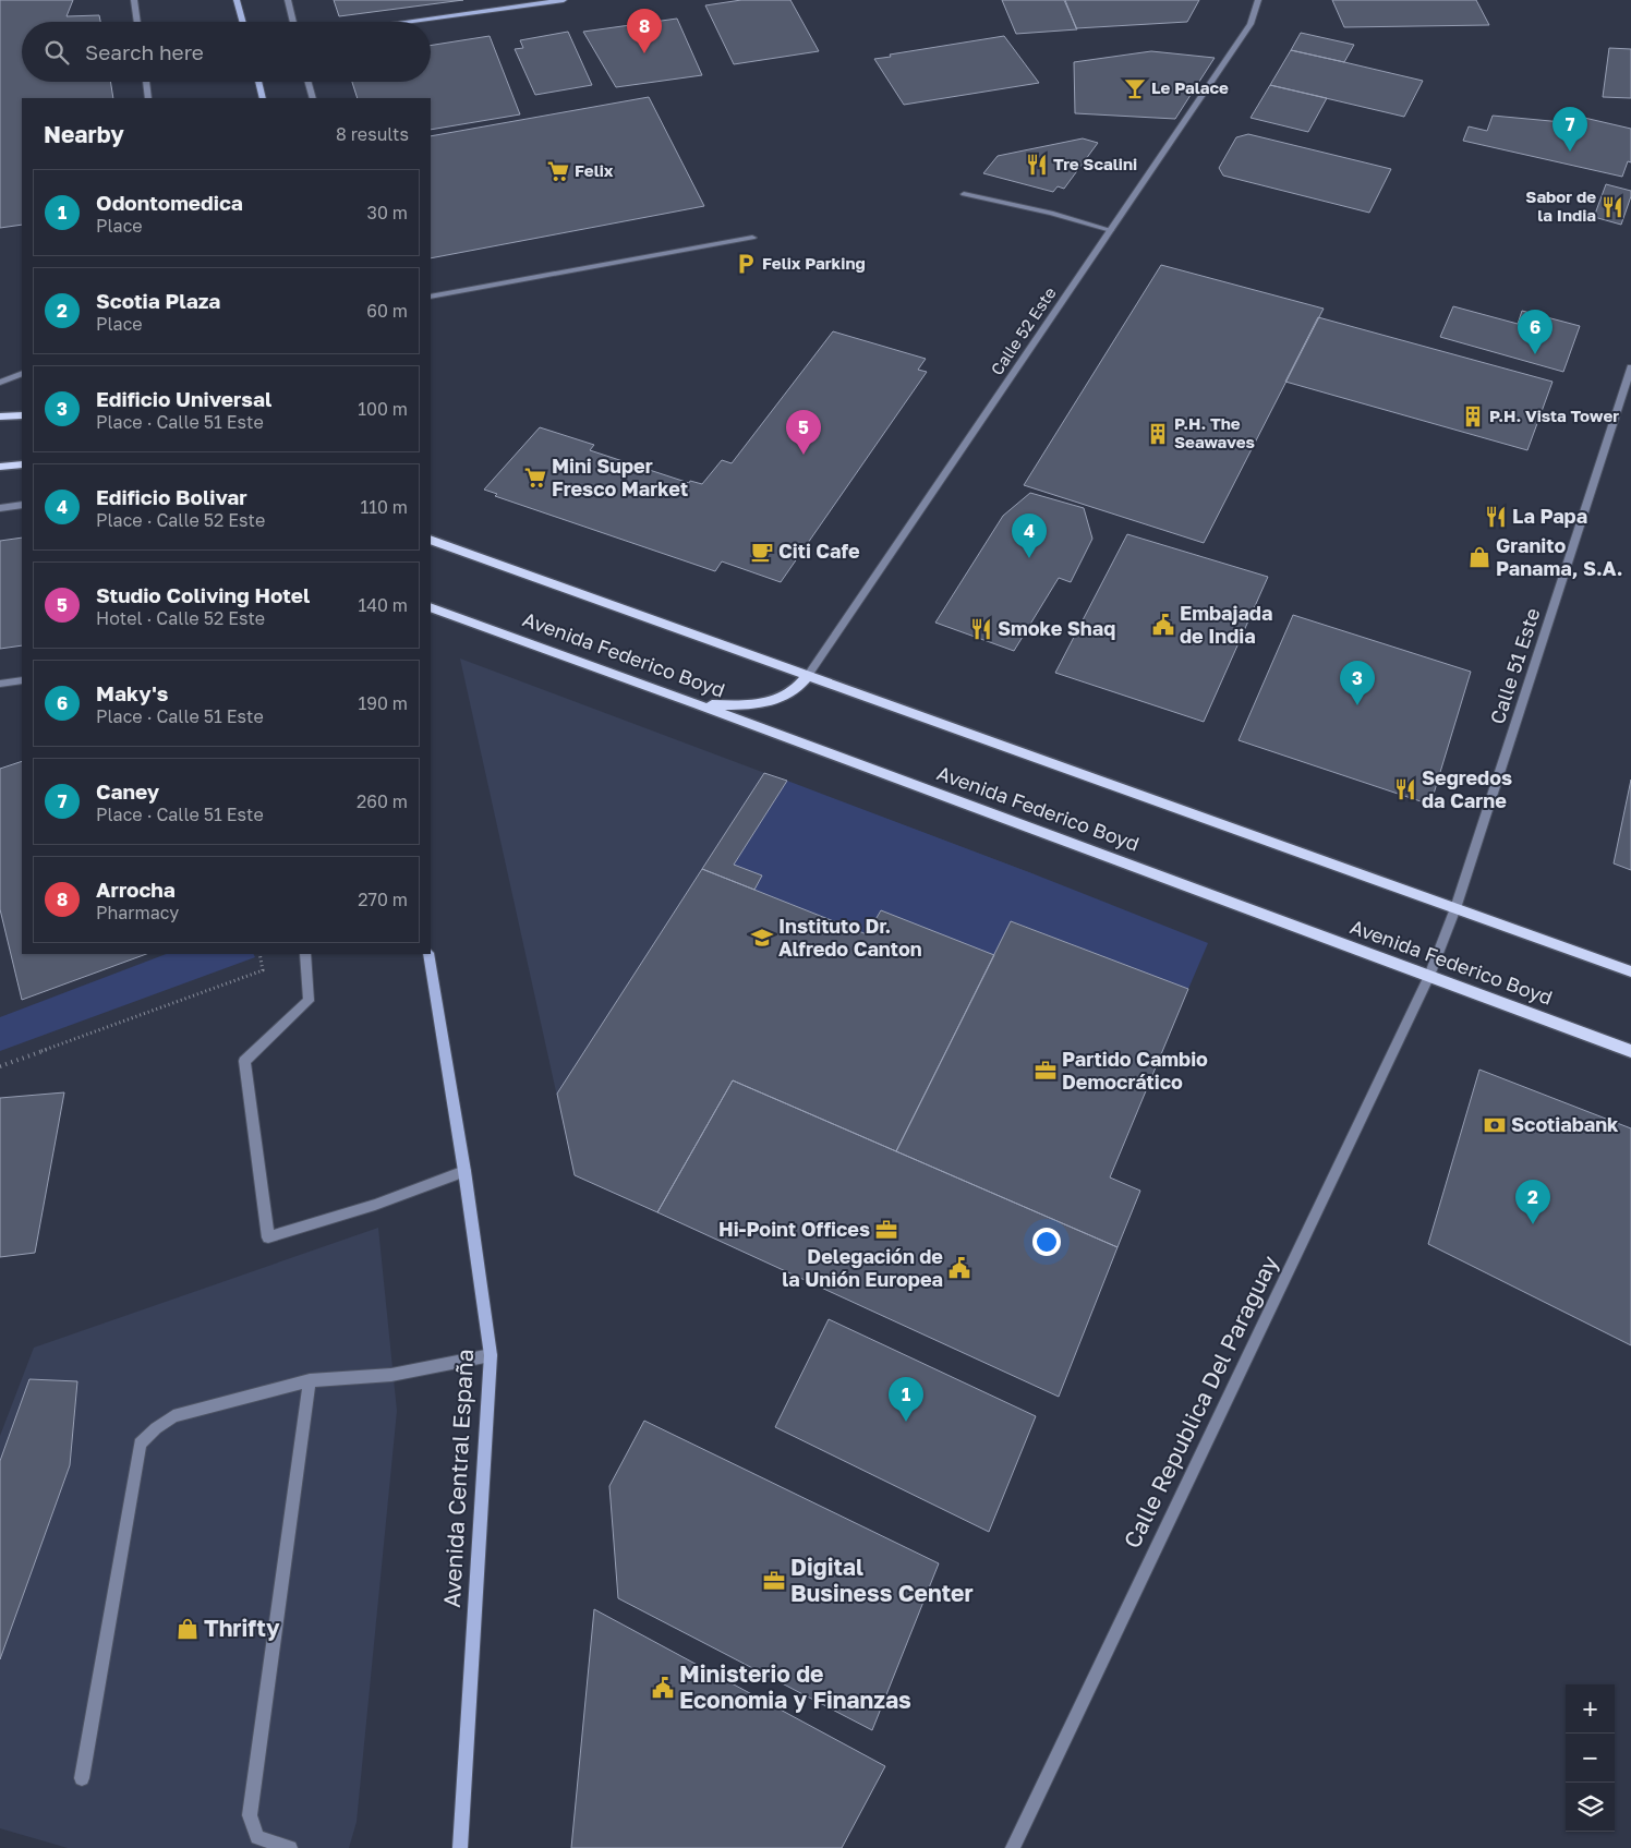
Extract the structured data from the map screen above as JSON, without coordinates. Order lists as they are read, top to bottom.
{
  "streets": {
    "main road": ["Avenida Federico Boyd", "Avenida Central España"],
    "street": ["Calle 52 Este", "Calle 51 Este", "Calle Republica Del Paraguay"]
  },
  "crossings": [
    ["Avenida Federico Boyd", "Calle 51 Este"],
    ["Avenida Federico Boyd", "Calle Republica Del Paraguay"],
    ["Calle 51 Este", "Calle Republica Del Paraguay"]
  ],
  "places": {
    "bar": ["Le Palace"],
    "restaurant": [
      "Tre Scalini",
      "Sabor de la India",
      "La Papa",
      "Smoke Shaq",
      "Segredos da Carne"
    ],
    "supermarket": ["Felix", "Mini Super Fresco Market"],
    "parking": ["Felix Parking"],
    "building": ["P.H. Vista Tower", "P.H. The Seawaves"],
    "cafe": ["Citi Cafe"],
    "shop": ["Granito Panama, S.A.", "Thrifty"],
    "public building": ["Embajada de India", "Delegación de la Unión Europea", "Ministerio de Economia y Finanzas"],
    "school or university": ["Instituto Dr. Alfredo Canton"],
    "office": ["Partido Cambio Democrático", "Hi-Point Offices", "Digital Business Center"],
    "bank": ["Scotiabank"]
  },
  "page": {
    "pins": [
      "8",
      "7",
      "6",
      "5",
      "4",
      "3",
      "2",
      "1"
    ],
    "search": "Search here",
    "heading": ["Nearby", "8 results"],
    "list": [
      {
        "mark": "1",
        "name": "Odontomedica",
        "note": "Place",
        "value": "30 m"
      },
      {
        "mark": "2",
        "name": "Scotia Plaza",
        "note": "Place",
        "value": "60 m"
      },
      {
        "mark": "3",
        "name": "Edificio Universal",
        "note": "Place · Calle 51 Este",
        "value": "100 m"
      },
      {
        "mark": "4",
        "name": "Edificio Bolivar",
        "note": "Place · Calle 52 Este",
        "value": "110 m"
      },
      {
        "mark": "5",
        "name": "Studio Coliving Hotel",
        "note": "Hotel · Calle 52 Este",
        "value": "140 m"
      },
      {
        "mark": "6",
        "name": "Maky's",
        "note": "Place · Calle 51 Este",
        "value": "190 m"
      },
      {
        "mark": "7",
        "name": "Caney",
        "note": "Place · Calle 51 Este",
        "value": "260 m"
      },
      {
        "mark": "8",
        "name": "Arrocha",
        "note": "Pharmacy",
        "value": "270 m"
      }
    ],
    "map_buttons": ["+", "−"]
  }
}
